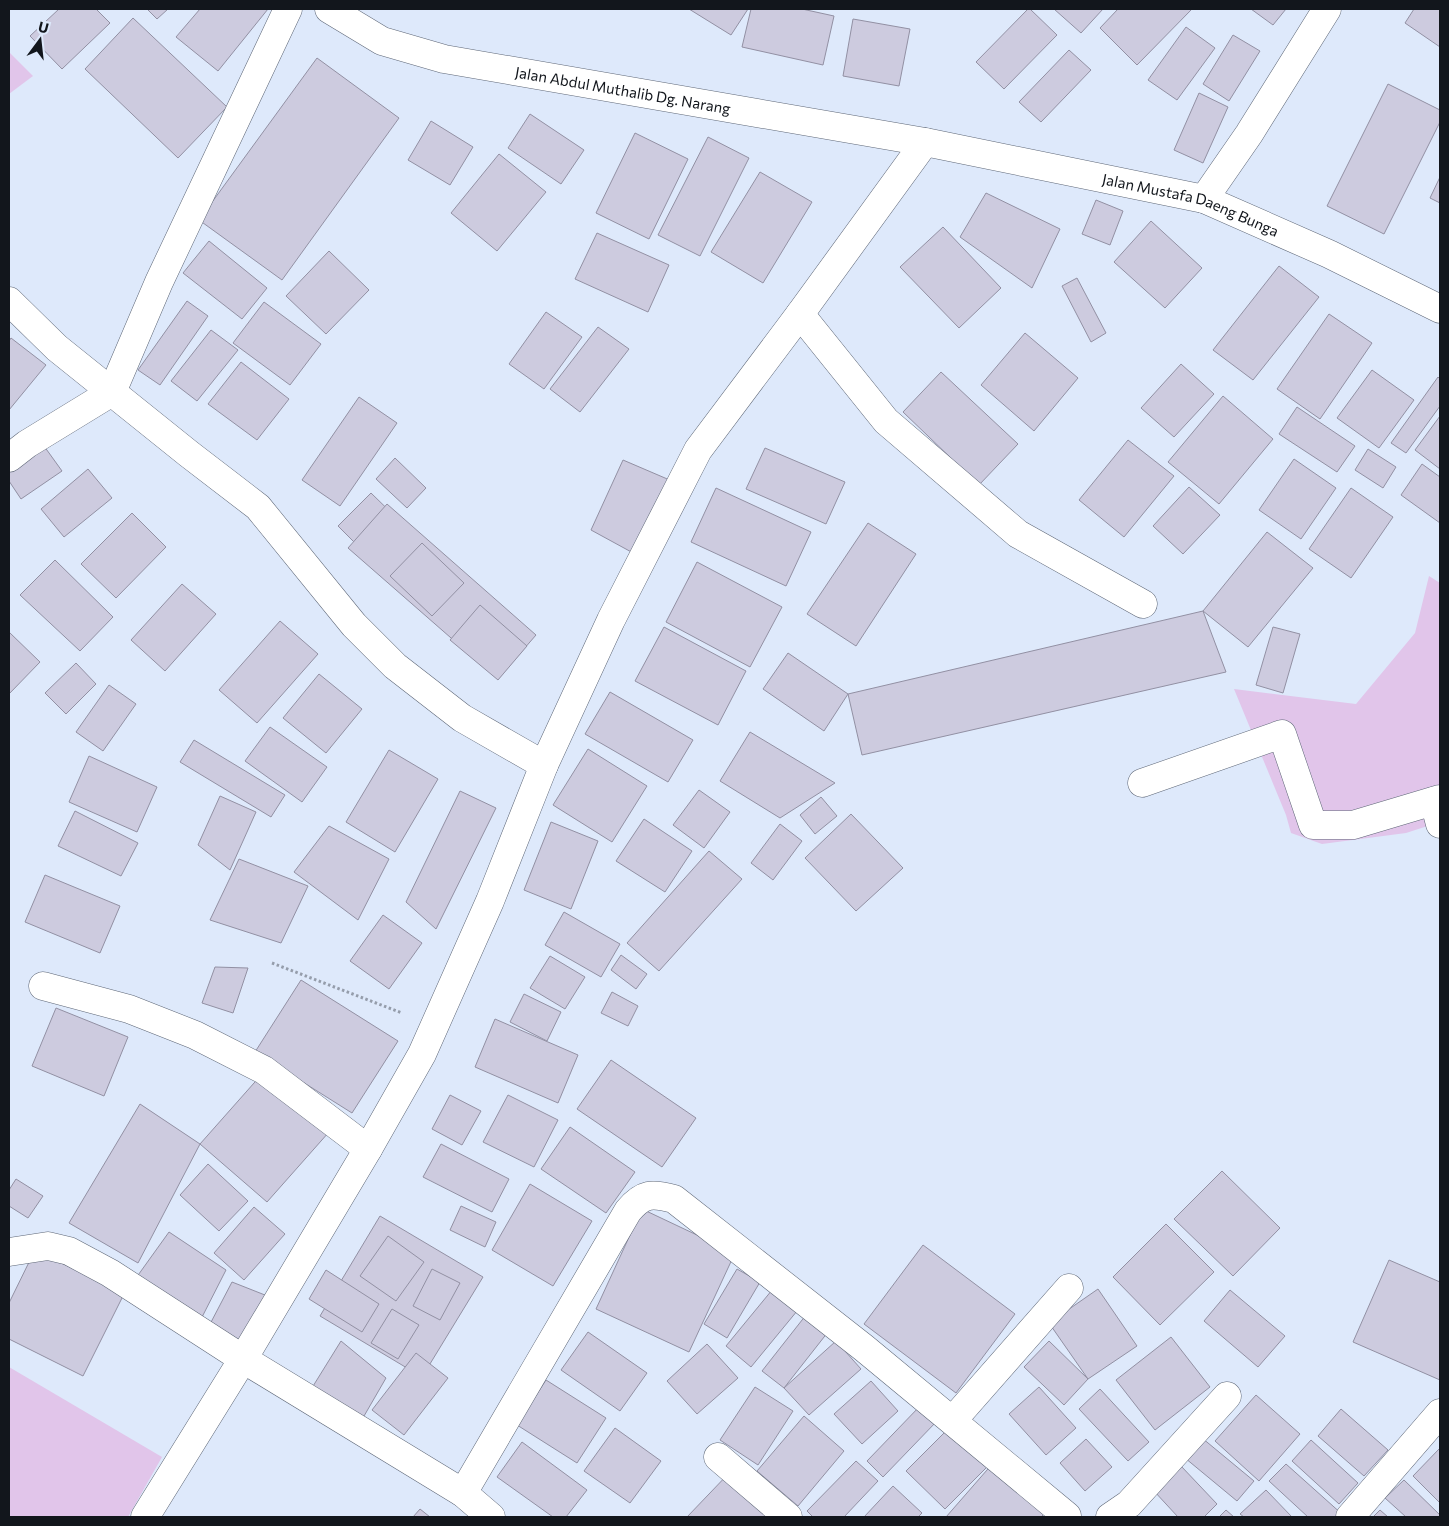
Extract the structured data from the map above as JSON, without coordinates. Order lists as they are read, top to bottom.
{
  "streets": {
    "street": ["Jalan Abdul Muthalib Dg. Narang", "Jalan Mustafa Daeng Bunga"]
  },
  "crossings": [
    ["Jalan Abdul Muthalib Dg. Narang", "Jalan Mustafa Daeng Bunga"]
  ],
  "north": "top"
}
